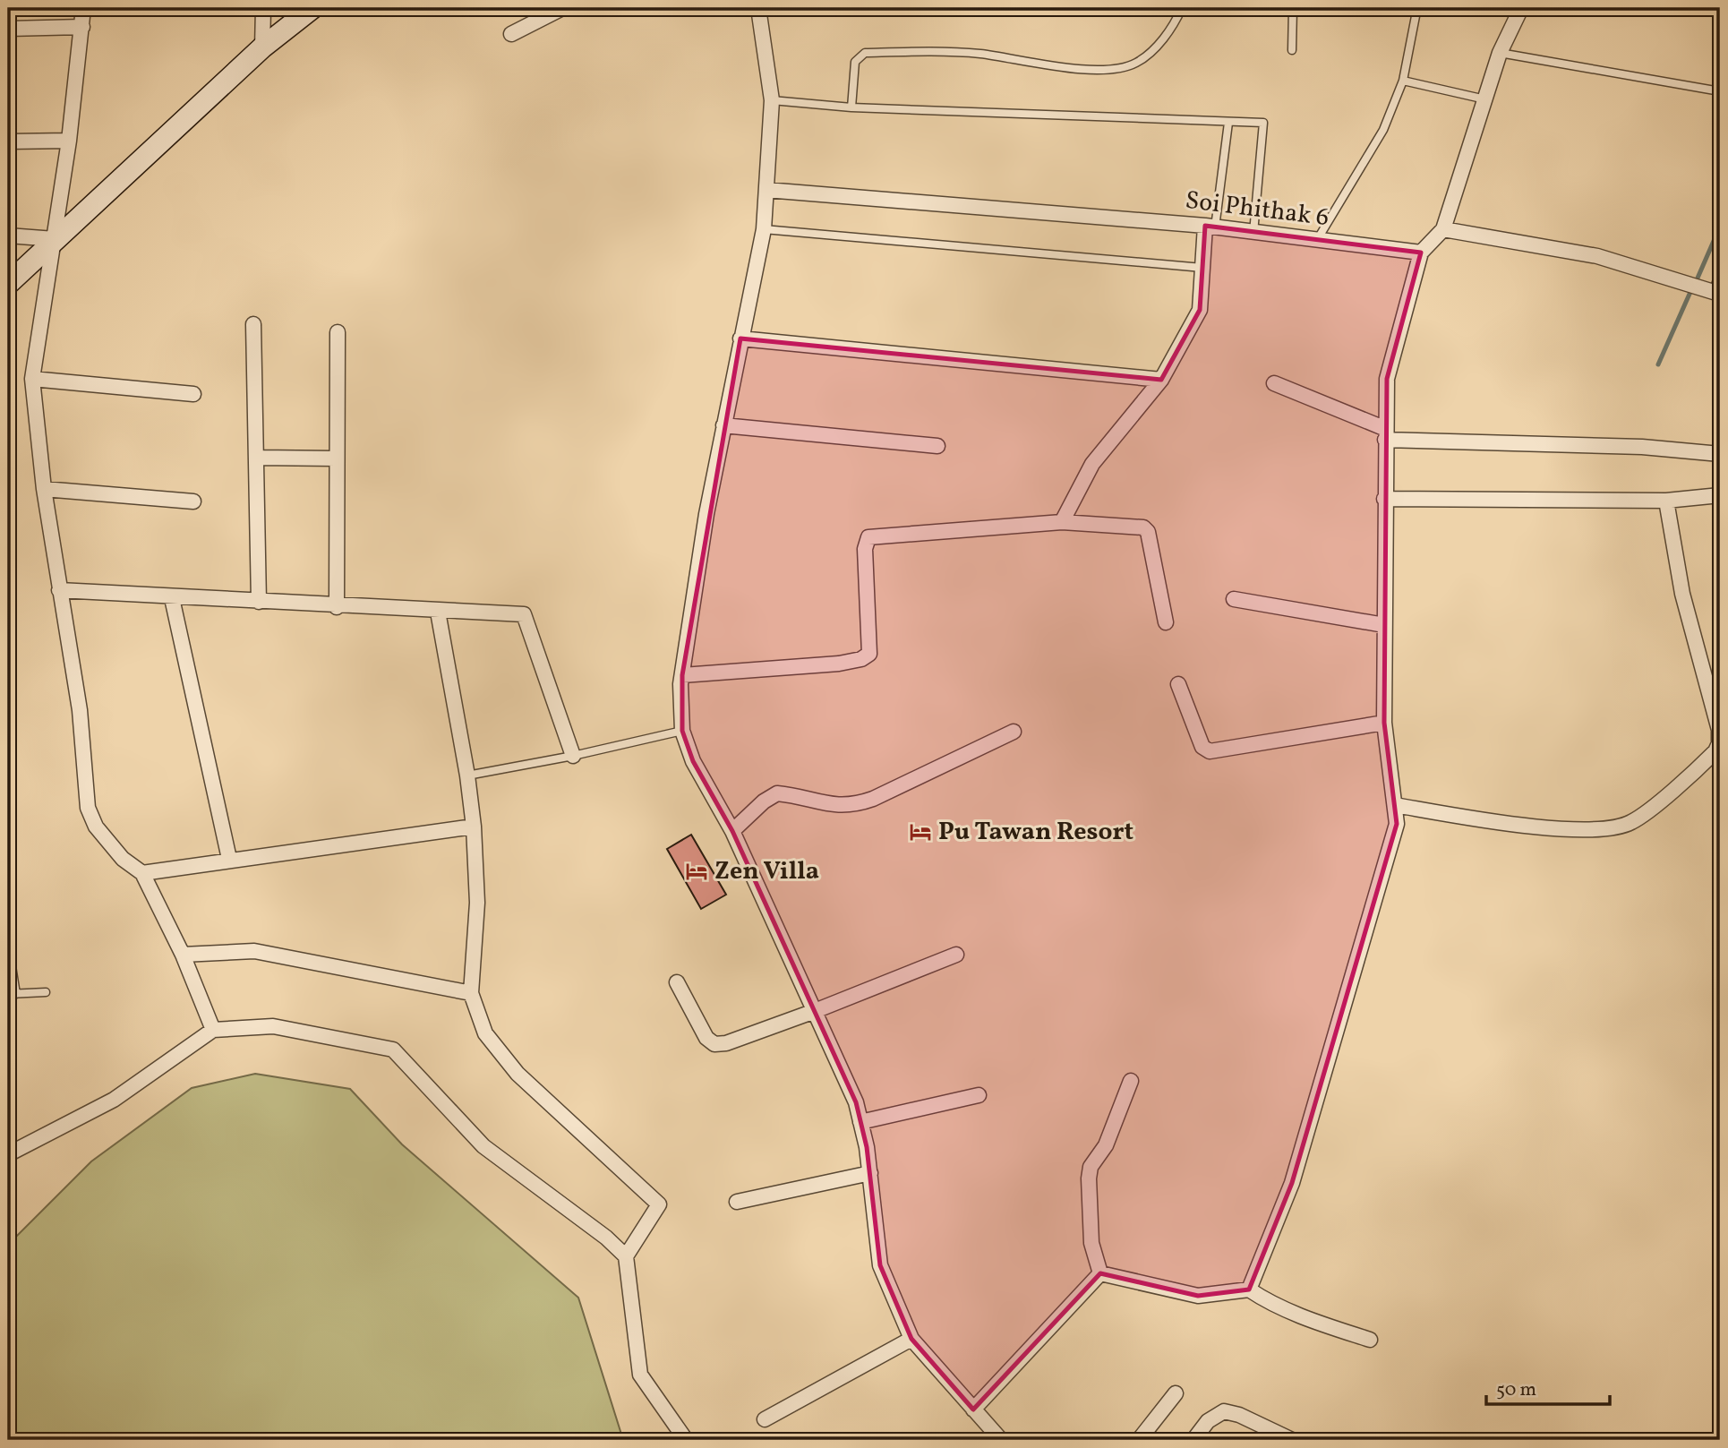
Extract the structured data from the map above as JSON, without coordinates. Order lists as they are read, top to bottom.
{
  "streets": {
    "street": ["Soi Phithak 6"]
  },
  "places": {
    "hotel": ["Pu Tawan Resort", "Zen Villa"]
  },
  "scale_bar": "50 m"
}
